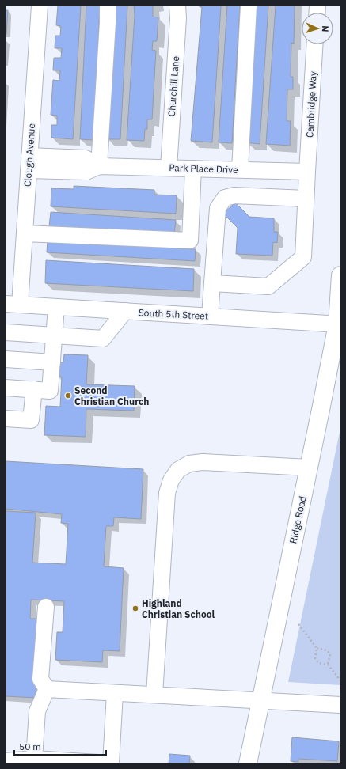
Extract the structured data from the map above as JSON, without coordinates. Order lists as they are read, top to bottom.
{
  "streets": {
    "main road": ["Ridge Road"],
    "street": [
      "Churchill Lane",
      "Cambridge Way",
      "Clough Avenue",
      "Park Place Drive",
      "South 5th Street"
    ]
  },
  "crossings": [
    ["Churchill Lane", "Park Place Drive"],
    ["Cambridge Way", "Park Place Drive"],
    ["Clough Avenue", "Park Place Drive"],
    ["Clough Avenue", "South 5th Street"],
    ["South 5th Street", "Ridge Road"]
  ],
  "places": ["Second Christian Church", "Highland Christian School"],
  "scale_bar": "50 m",
  "north": "right"
}
